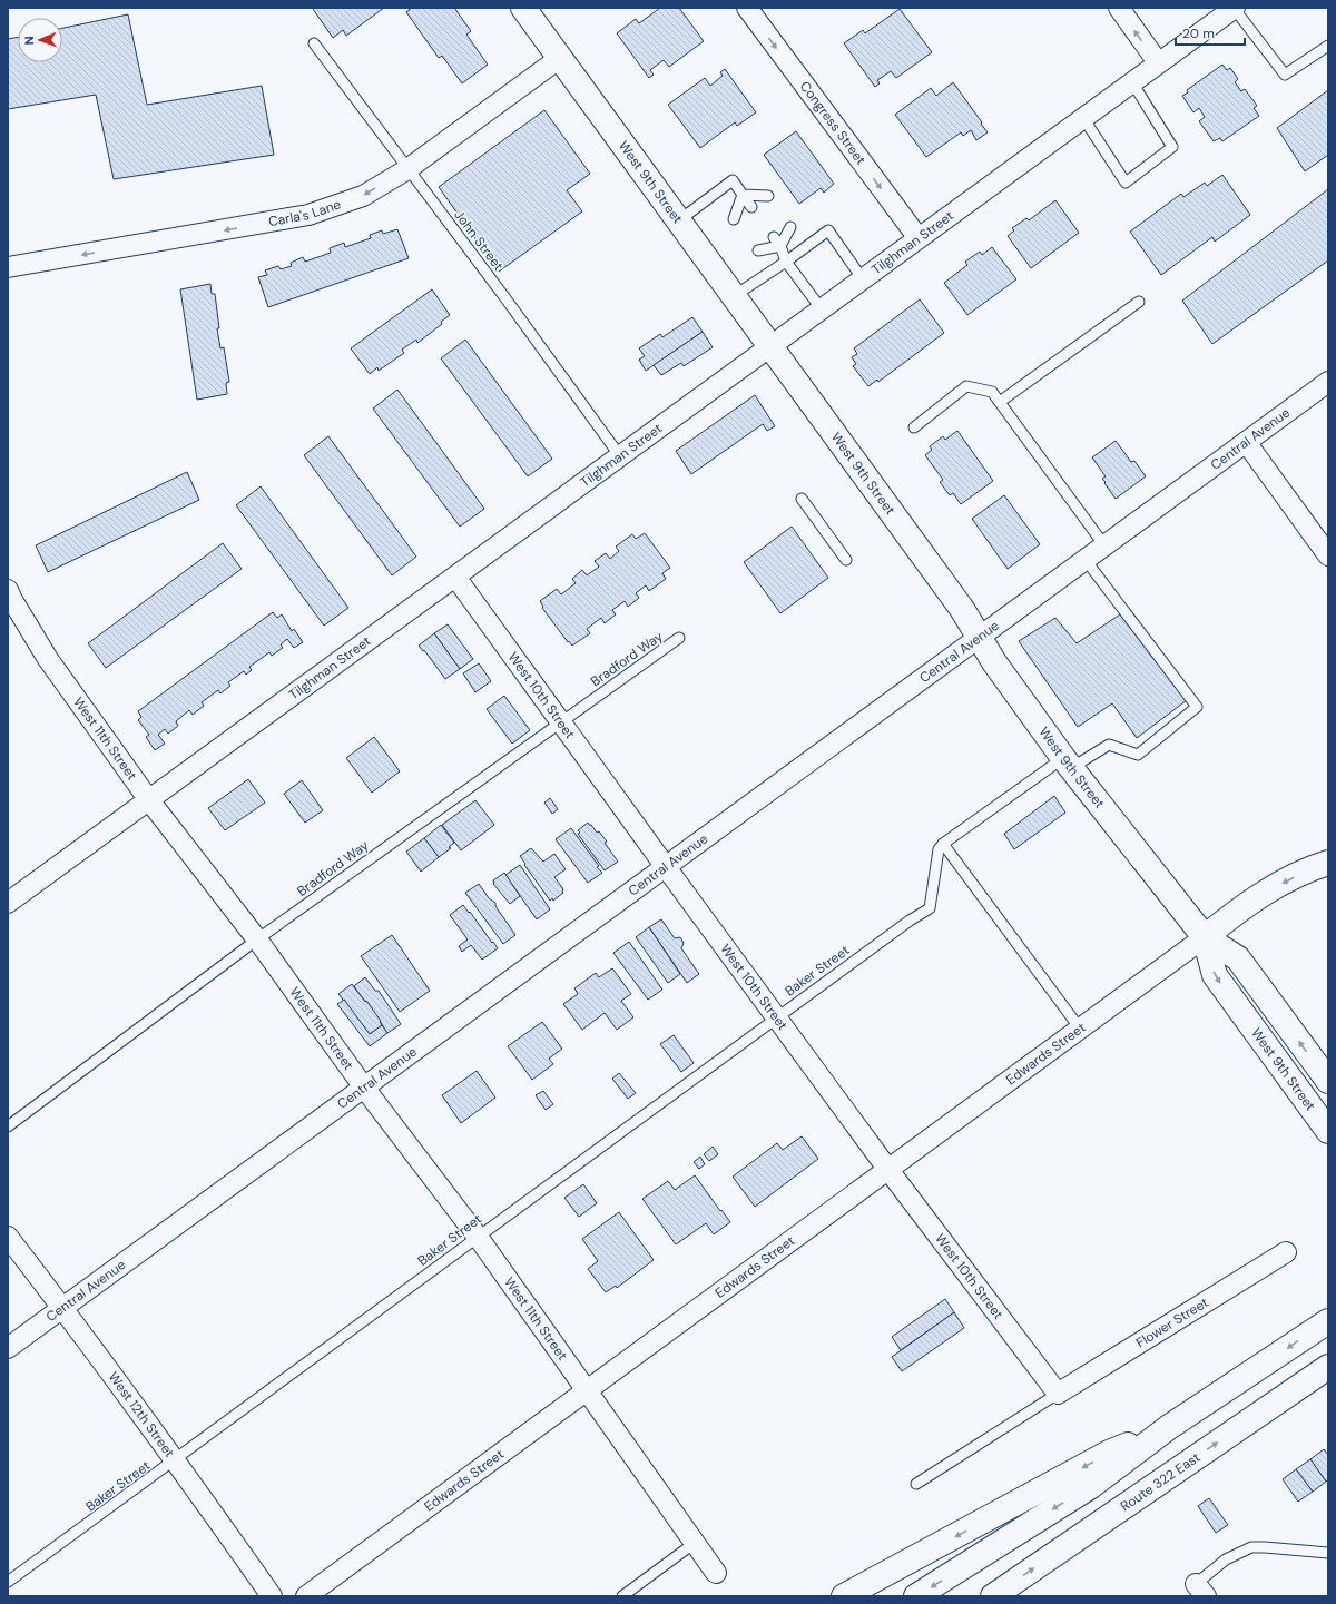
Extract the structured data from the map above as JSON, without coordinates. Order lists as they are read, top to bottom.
{
  "streets": {
    "main road": ["West 9th Street", "Route 322 East"],
    "street": [
      "Congress Street",
      "Carla's Lane",
      "Tilghman Street",
      "Central Avenue",
      "West 10th Street",
      "West 11th Street",
      "Edwards Street",
      "Flower Street",
      "West 12th Street"
    ],
    "lane": ["John Street", "Bradford Way", "Baker Street"]
  },
  "crossings": [
    ["Congress Street", "Tilghman Street"],
    ["West 9th Street", "Carla's Lane"],
    ["West 9th Street", "Tilghman Street"],
    ["West 9th Street", "Central Avenue"],
    ["West 9th Street", "Edwards Street"],
    ["Carla's Lane", "John Street"],
    ["John Street", "Tilghman Street"],
    ["Tilghman Street", "West 10th Street"],
    ["Tilghman Street", "West 11th Street"],
    ["Central Avenue", "West 10th Street"],
    ["Central Avenue", "West 11th Street"],
    ["Central Avenue", "West 12th Street"],
    ["Bradford Way", "West 10th Street"],
    ["Bradford Way", "West 11th Street"],
    ["West 10th Street", "Baker Street"],
    ["West 10th Street", "Edwards Street"],
    ["West 10th Street", "Flower Street"],
    ["West 11th Street", "Baker Street"],
    ["West 11th Street", "Edwards Street"],
    ["Baker Street", "West 12th Street"]
  ],
  "one_way": ["Congress Street", "Carla's Lane"],
  "scale_bar": "20 m",
  "north": "left"
}
